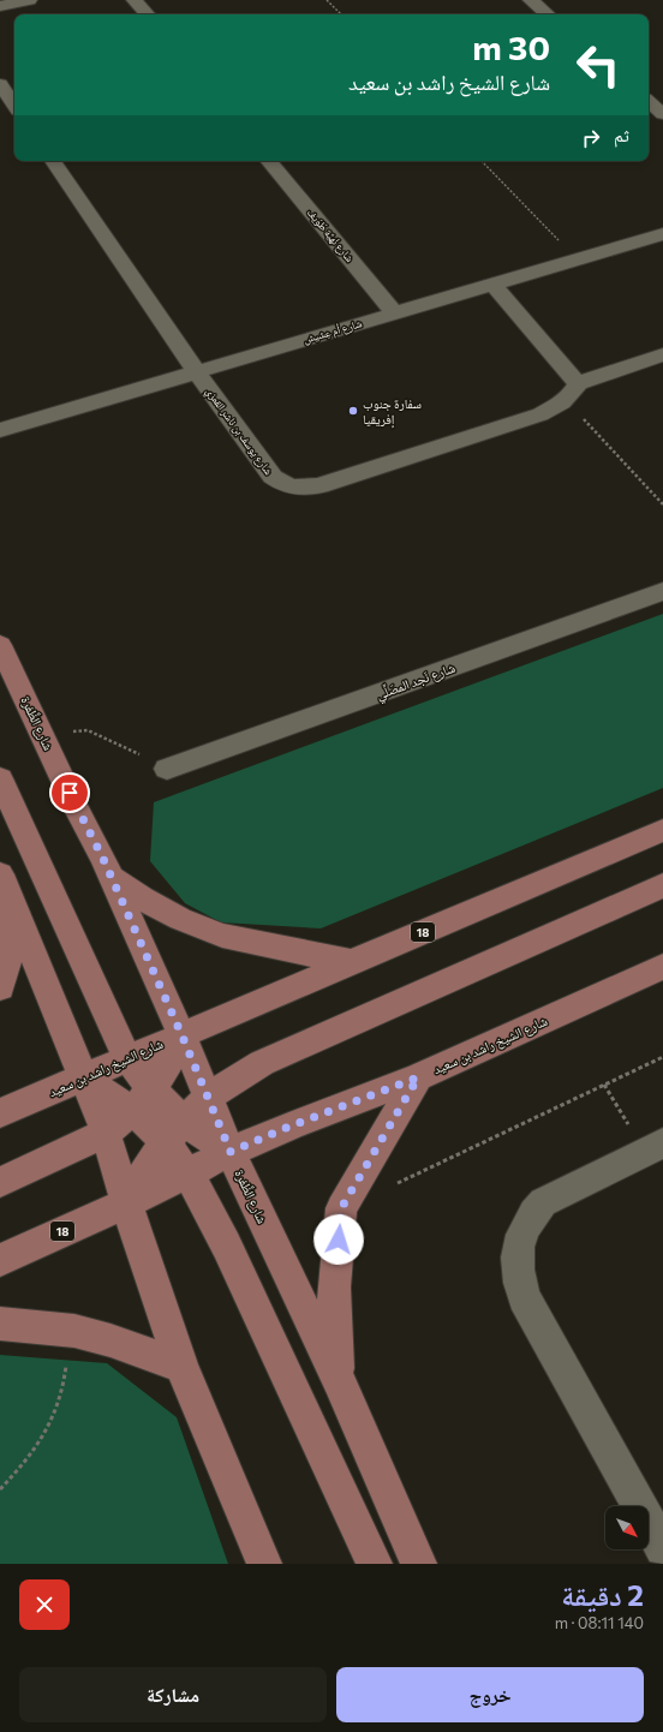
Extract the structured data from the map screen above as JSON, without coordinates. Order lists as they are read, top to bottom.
{
  "streets": {
    "main road": ["شارع الظَّفرة", "18", "شارع الشيخ راشد بن سعيد"],
    "street": [
      "شارع نَهيَّة طَوَيف",
      "شارع أم عِشيش",
      "شارع يوسف بن ناشر القمزي",
      "شارع نَجد المصَلِّي"
    ]
  },
  "crossings": [
    ["شارع نَهيَّة طَوَيف", "شارع أم عِشيش"],
    ["شارع أم عِشيش", "شارع يوسف بن ناشر القمزي"],
    ["شارع الظَّفرة", "شارع الشيخ راشد بن سعيد"]
  ],
  "places": ["سفارة جنوب إفريقيا"],
  "north": "bottom right",
  "page": {
    "turn": ["30 m", "شارع الشيخ راشد بن سعيد"],
    "then": "ثم",
    "heading": ["2 دقيقة", "140 m · 08:11"],
    "buttons": ["خروج", "مشاركة"]
  }
}
